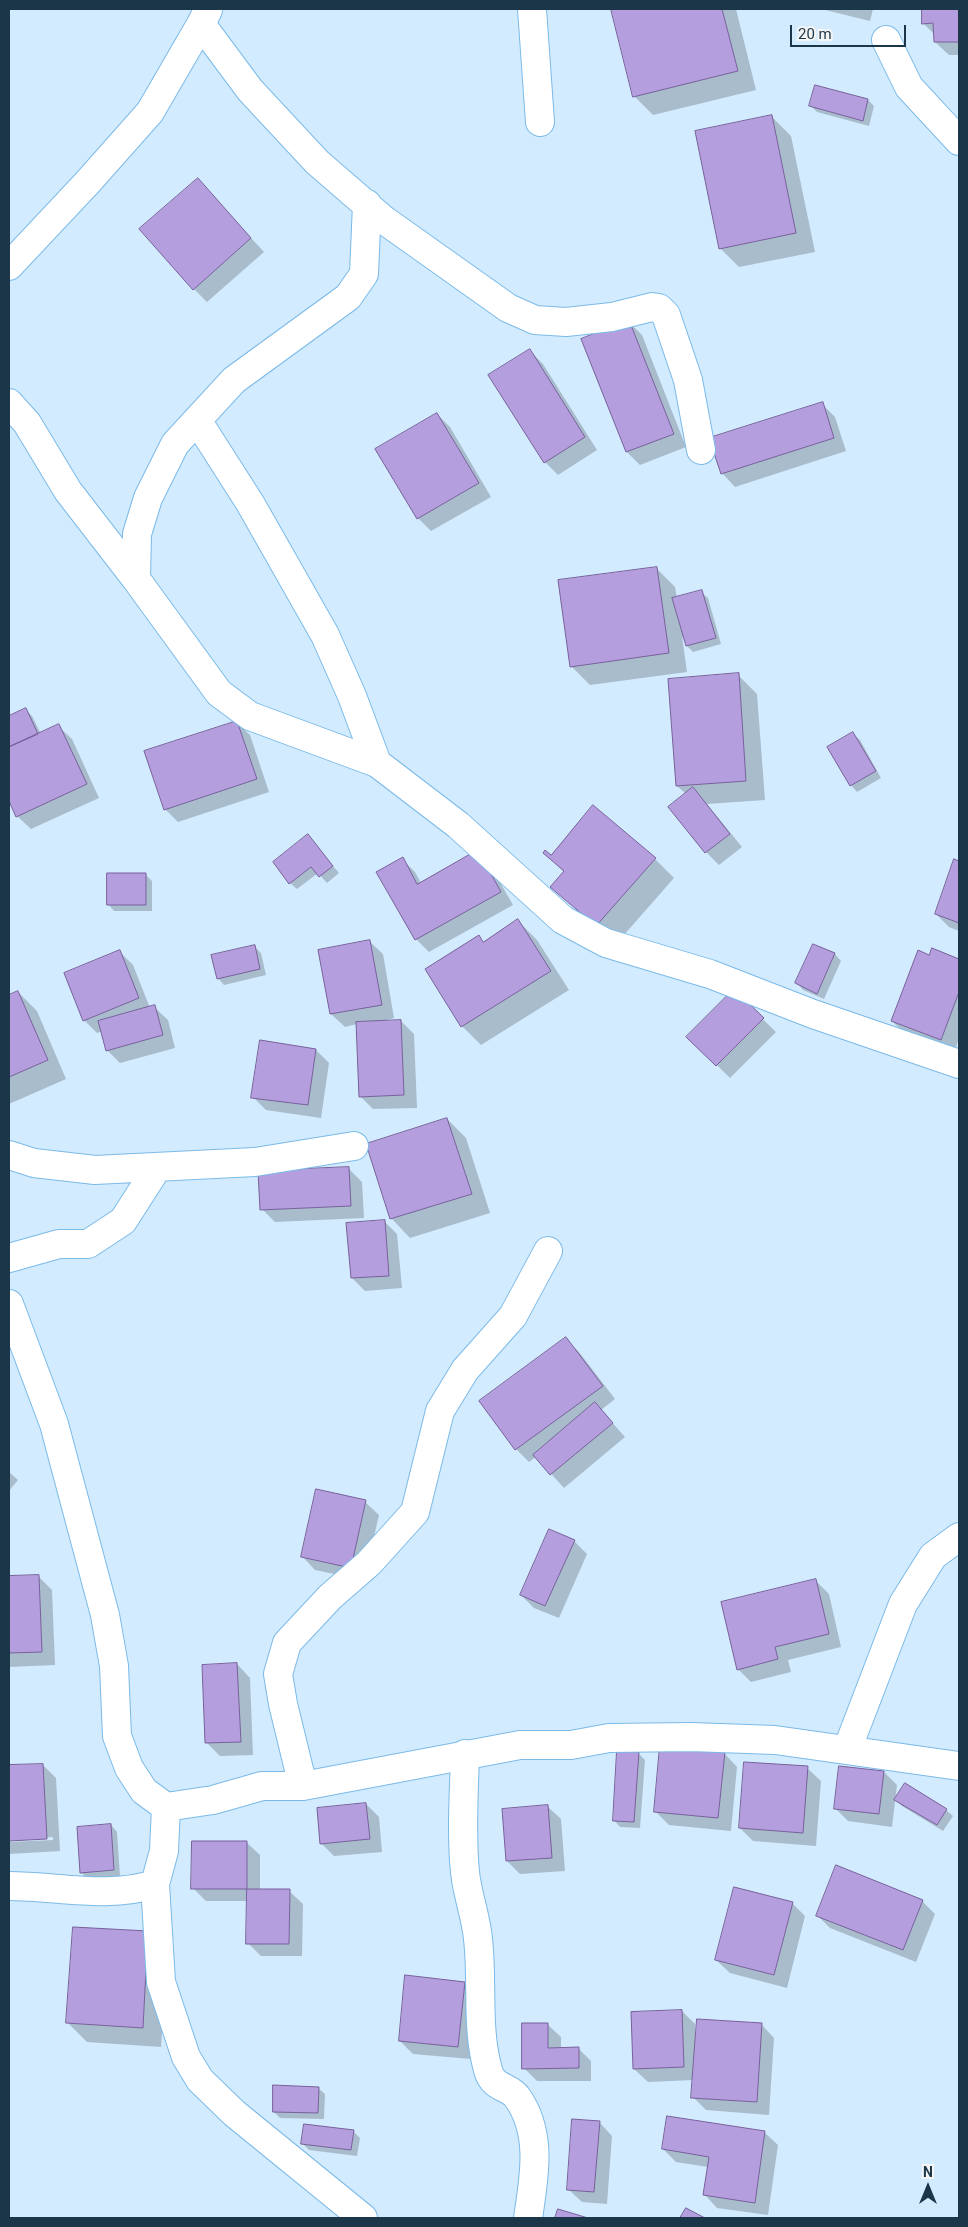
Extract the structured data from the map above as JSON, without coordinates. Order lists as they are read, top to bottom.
{
  "scale_bar": "20 m",
  "north": "top"
}
